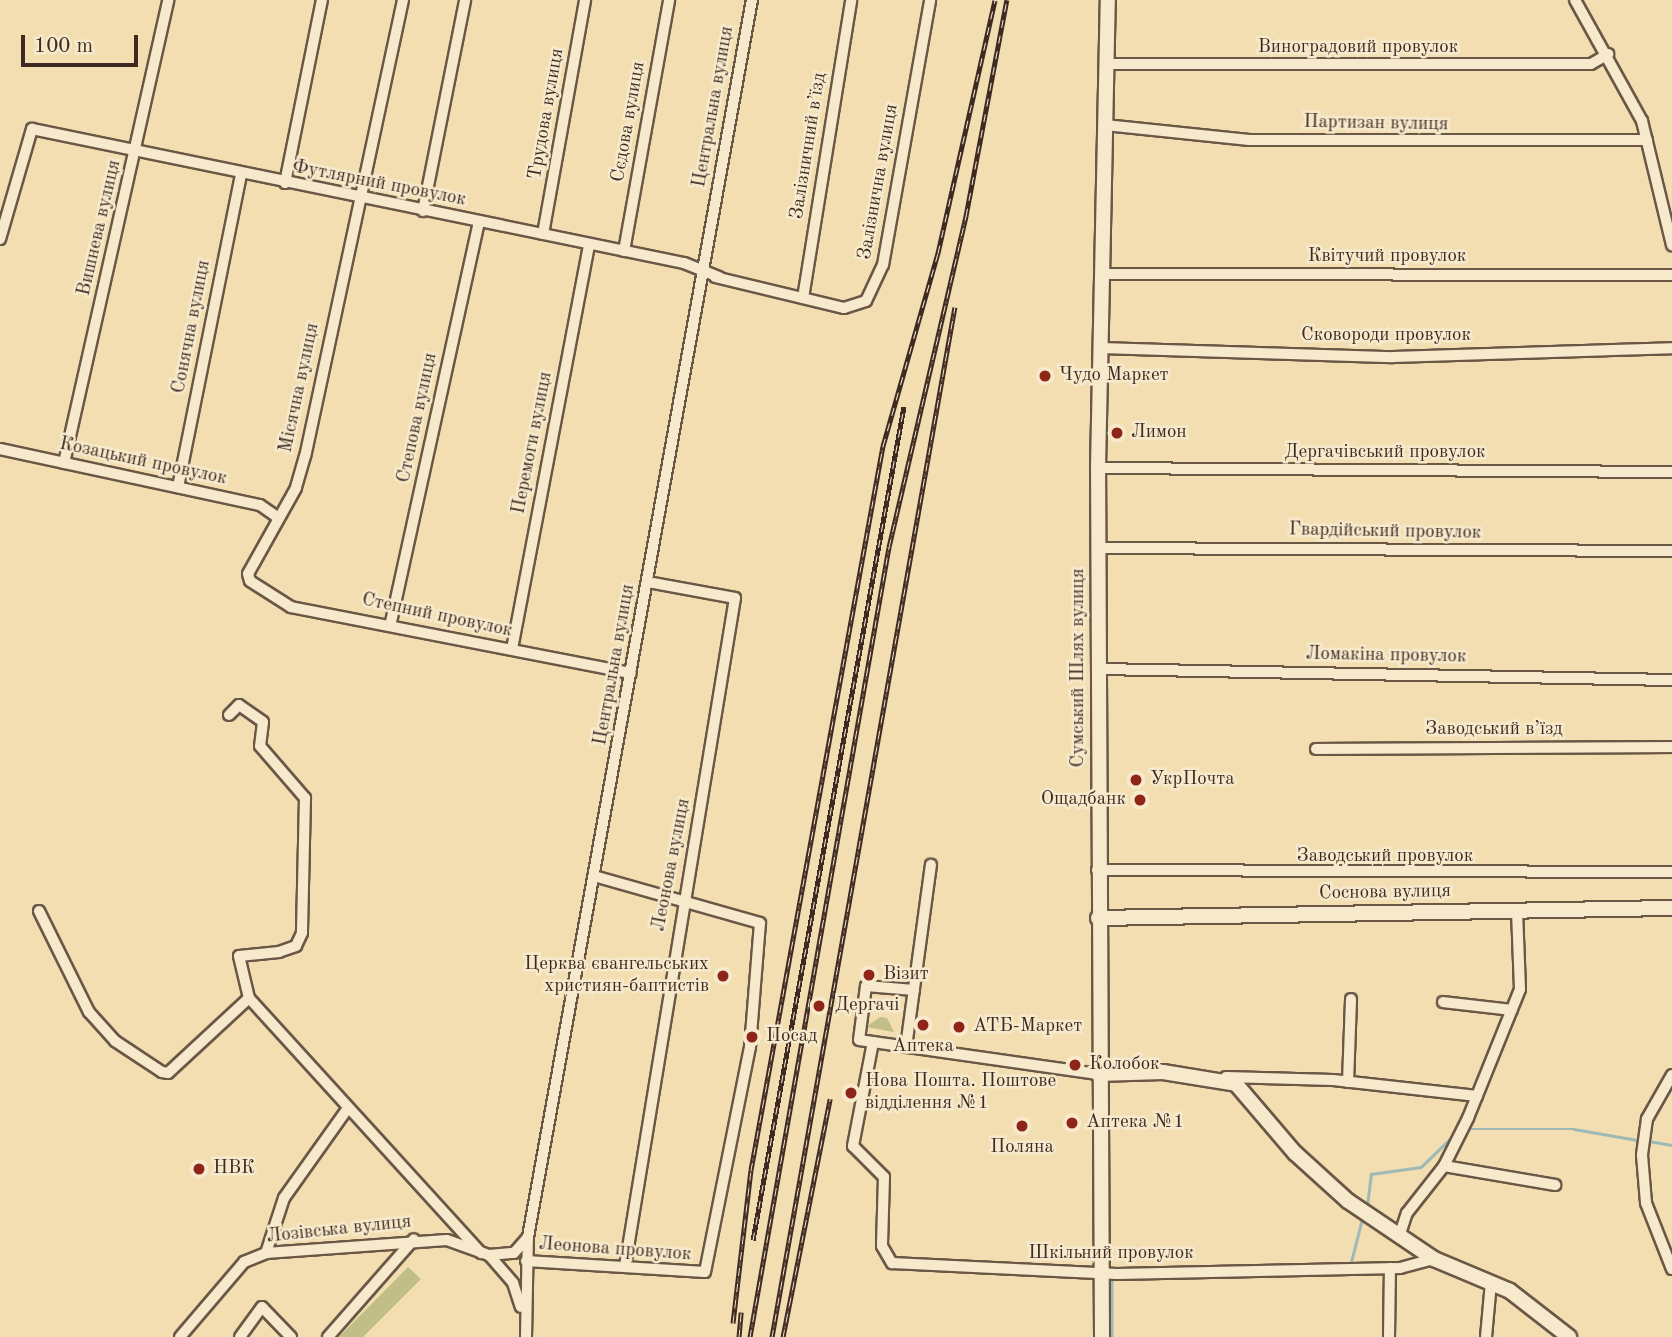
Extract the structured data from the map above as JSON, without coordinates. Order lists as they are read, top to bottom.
{
  "streets": {
    "main road": ["Сумський Шлях вулиця", "Соснова вулиця"],
    "street": [
      "Виноградовий провулок",
      "Центральна вулиця",
      "Трудова вулиця",
      "Сєдова вулиця",
      "Партизан вулиця",
      "Залізничний в’їзд",
      "Залізнична вулиця",
      "Футлярний провулок",
      "Вишнева вулиця",
      "Квітучий провулок",
      "Сонячна вулиця",
      "Сковороди провулок",
      "Місячна вулиця",
      "Степова вулиця",
      "Перемоги вулиця",
      "Дергачівський провулок",
      "Козацький провулок",
      "Гвардійський провулок",
      "Степний провулок",
      "Ломакіна провулок",
      "Заводський в’їзд",
      "Заводський провулок",
      "Леонова вулиця",
      "Лозівська вулиця",
      "Леонова провулок",
      "Шкільний провулок"
    ]
  },
  "crossings": [
    ["Виноградовий провулок", "Сумський Шлях вулиця"],
    ["Центральна вулиця", "Футлярний провулок"],
    ["Центральна вулиця", "Степний провулок"],
    ["Центральна вулиця", "Леонова вулиця"],
    ["Центральна вулиця", "Леонова провулок"],
    ["Трудова вулиця", "Футлярний провулок"],
    ["Сєдова вулиця", "Футлярний провулок"],
    ["Партизан вулиця", "Сумський Шлях вулиця"],
    ["Залізничний в’їзд", "Залізнична вулиця"],
    ["Залізничний в’їзд", "Футлярний провулок"],
    ["Залізнична вулиця", "Футлярний провулок"],
    ["Футлярний провулок", "Вишнева вулиця"],
    ["Футлярний провулок", "Сонячна вулиця"],
    ["Футлярний провулок", "Місячна вулиця"],
    ["Футлярний провулок", "Степова вулиця"],
    ["Футлярний провулок", "Перемоги вулиця"],
    ["Вишнева вулиця", "Козацький провулок"],
    ["Квітучий провулок", "Сумський Шлях вулиця"],
    ["Сонячна вулиця", "Козацький провулок"],
    ["Сковороди провулок", "Сумський Шлях вулиця"],
    ["Місячна вулиця", "Козацький провулок"],
    ["Місячна вулиця", "Степний провулок"],
    ["Степова вулиця", "Степний провулок"],
    ["Перемоги вулиця", "Степний провулок"],
    ["Дергачівський провулок", "Сумський Шлях вулиця"],
    ["Гвардійський провулок", "Сумський Шлях вулиця"],
    ["Ломакіна провулок", "Сумський Шлях вулиця"],
    ["Сумський Шлях вулиця", "Заводський провулок"],
    ["Сумський Шлях вулиця", "Соснова вулиця"],
    ["Сумський Шлях вулиця", "Шкільний провулок"],
    ["Леонова вулиця", "Леонова провулок"]
  ],
  "places": [
    "Чудо Маркет",
    "Лимон",
    "УкрПочта",
    "Ощадбанк",
    "Візит",
    "Церква євангельських християн-баптистів",
    "Дергачі",
    "Аптека",
    "АТБ-Маркет",
    "Посад",
    "Колобок",
    "Нова Пошта. Поштове відділення №1",
    "Аптека №1",
    "Поляна",
    "НВК"
  ],
  "scale_bar": "100 m"
}
